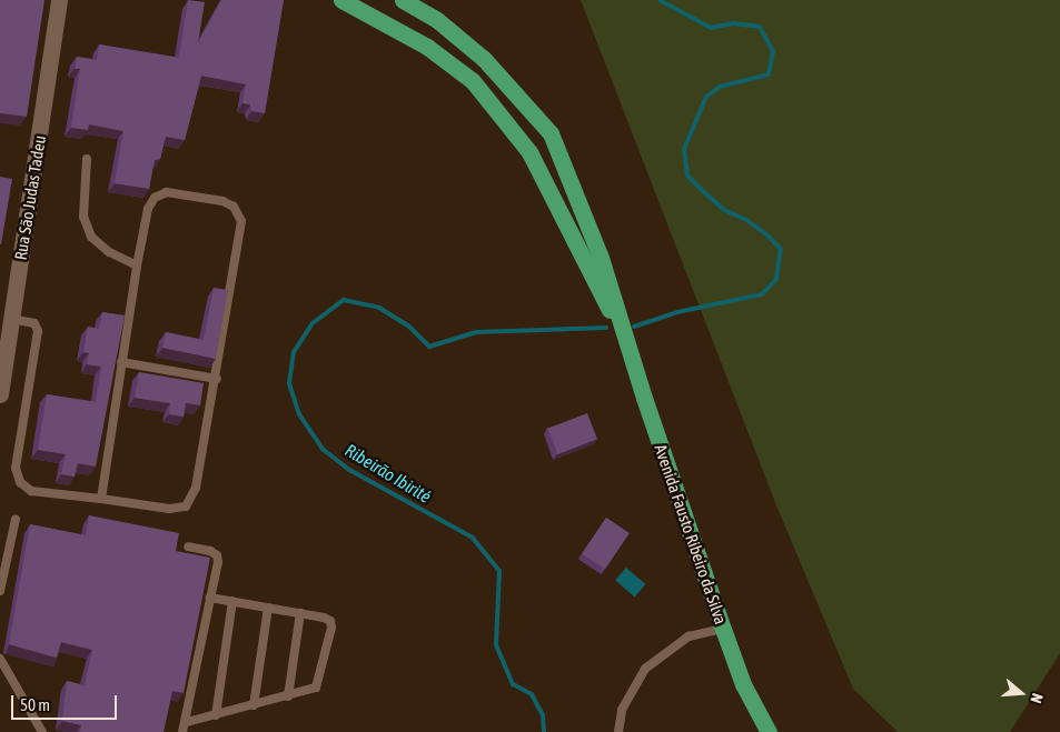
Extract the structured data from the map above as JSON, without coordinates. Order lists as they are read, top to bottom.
{
  "streets": {
    "main road": ["Avenida Fausto Ribeiro da Silva"],
    "street": ["Rua São Judas Tadeu"]
  },
  "water": ["Ribeirão Ibirité"],
  "scale_bar": "50 m",
  "north": "right"
}
